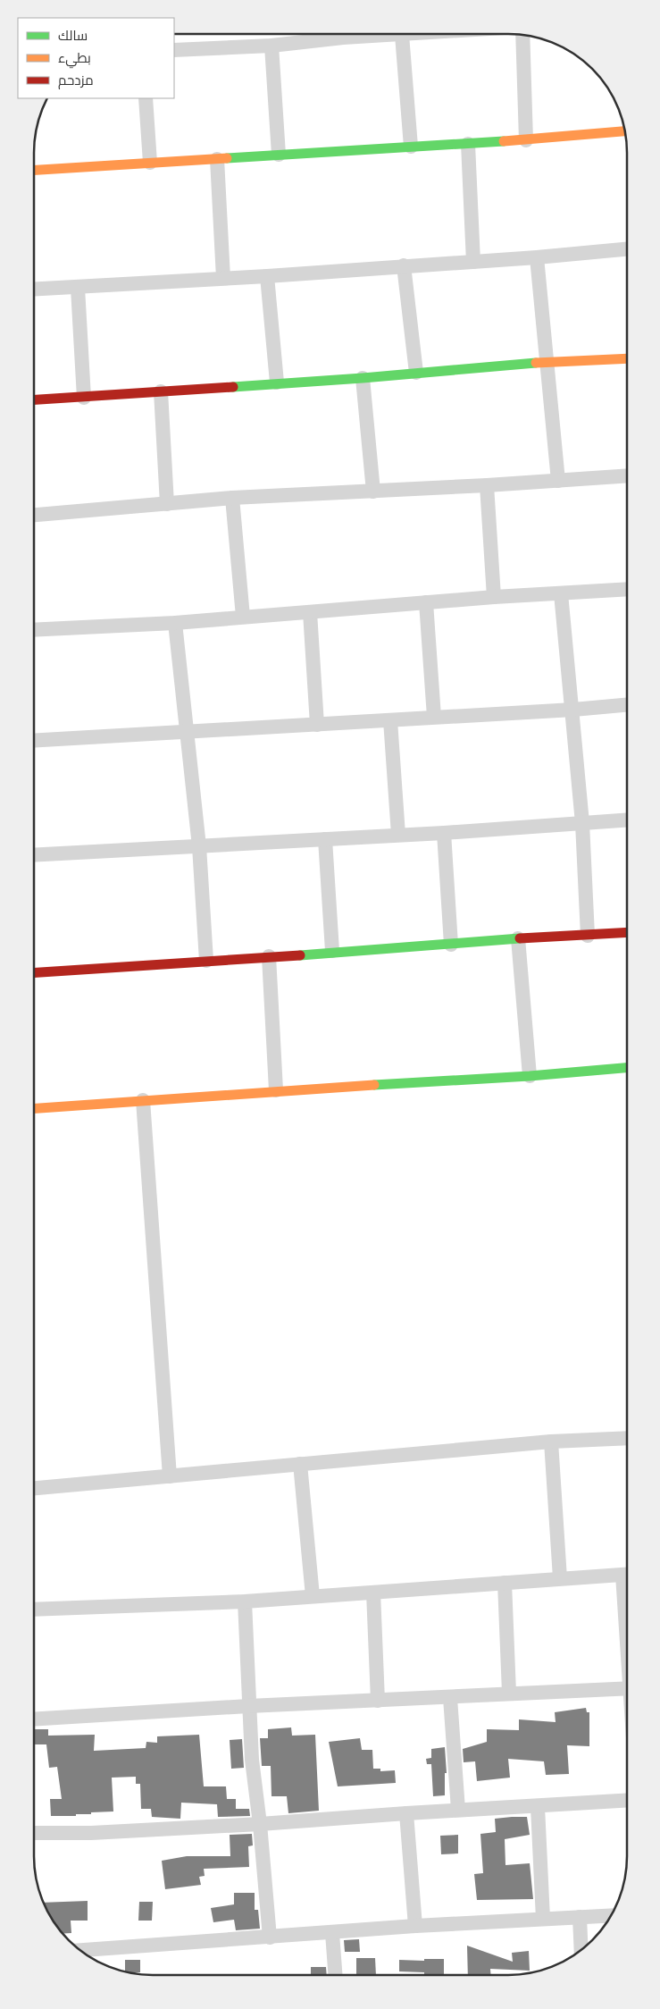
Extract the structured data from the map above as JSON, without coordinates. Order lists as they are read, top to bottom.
{
  "legend": ["سالك", "بطيء", "مزدحم"]
}
